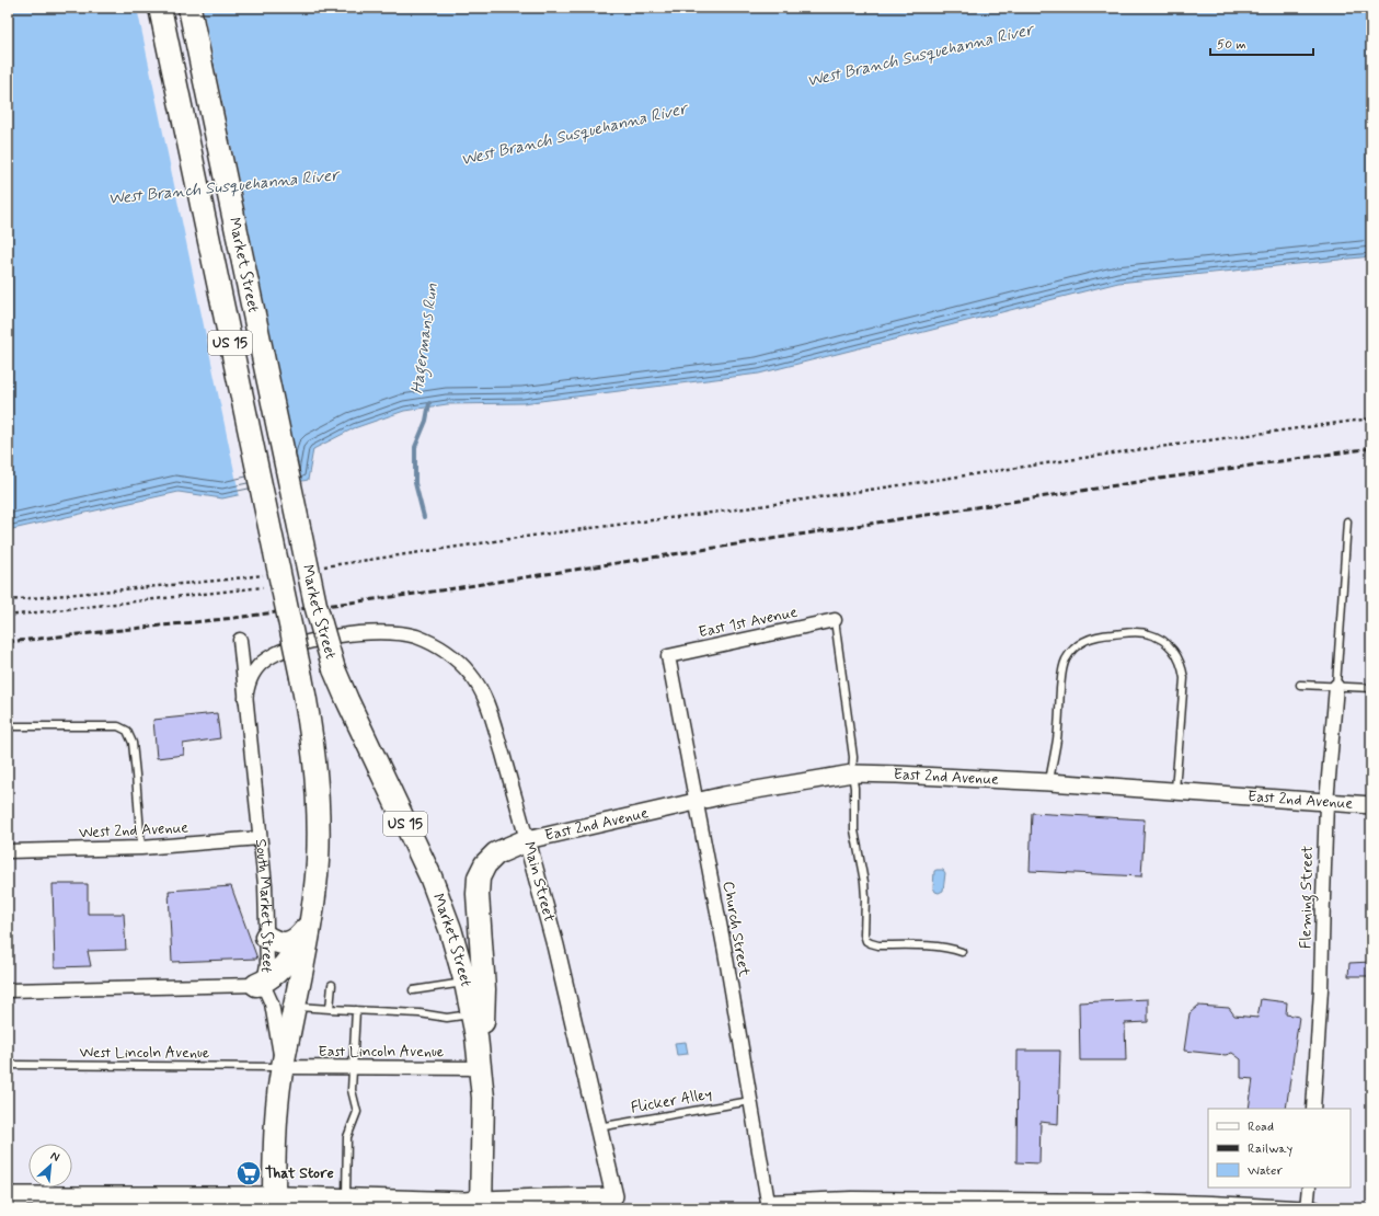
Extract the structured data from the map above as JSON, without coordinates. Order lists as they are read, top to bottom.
{
  "streets": {
    "highway": ["Market Street", "US 15", "South Market Street"],
    "street": [
      "East 1st Avenue",
      "East 2nd Avenue",
      "West 2nd Avenue",
      "Main Street",
      "Fleming Street",
      "Church Street",
      "East Lincoln Avenue"
    ],
    "lane": ["West Lincoln Avenue", "Flicker Alley"]
  },
  "crossings": [
    ["Market Street", "South Market Street"],
    ["Market Street", "East Lincoln Avenue"],
    ["Market Street", "West Lincoln Avenue"],
    ["East 1st Avenue", "Church Street"],
    ["East 2nd Avenue", "Main Street"],
    ["East 2nd Avenue", "Fleming Street"],
    ["East 2nd Avenue", "Church Street"],
    ["West 2nd Avenue", "South Market Street"],
    ["Main Street", "South Market Street"],
    ["Main Street", "Flicker Alley"],
    ["South Market Street", "East Lincoln Avenue"],
    ["South Market Street", "West Lincoln Avenue"],
    ["Church Street", "Flicker Alley"],
    ["East Lincoln Avenue", "West Lincoln Avenue"]
  ],
  "water": ["West Branch Susquehanna River", "Hagermans Run"],
  "places": {
    "supermarket": ["That Store"]
  },
  "legend": ["Road", "Railway", "Water"],
  "scale_bar": "50 m",
  "north": "top right"
}
